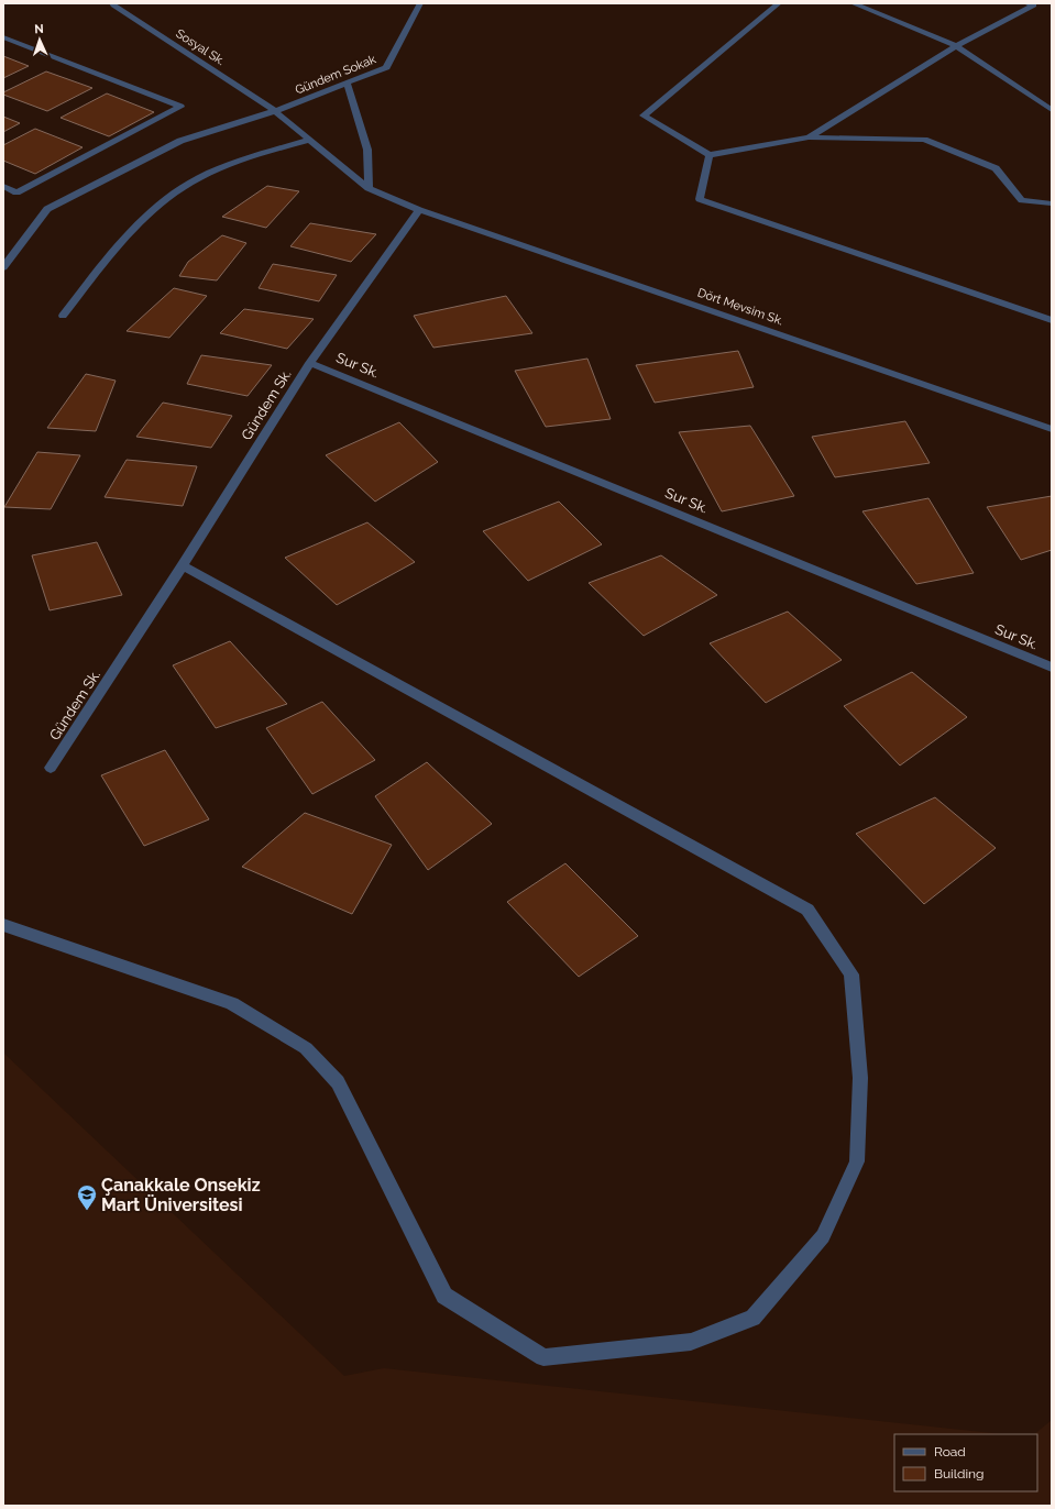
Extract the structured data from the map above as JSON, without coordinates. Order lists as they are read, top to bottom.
{
  "streets": {
    "street": [
      "Sosyal Sk.",
      "Gündem Sokak",
      "Dört Mevsim Sk.",
      "Sur Sk.",
      "Gündem Sk."
    ]
  },
  "crossings": [
    ["Sosyal Sk.", "Gündem Sokak"],
    ["Dört Mevsim Sk.", "Gündem Sk."],
    ["Sur Sk.", "Gündem Sk."]
  ],
  "places": {
    "school or university": ["Çanakkale Onsekiz Mart Üniversitesi"]
  },
  "legend": ["Road", "Building"],
  "north": "top"
}
